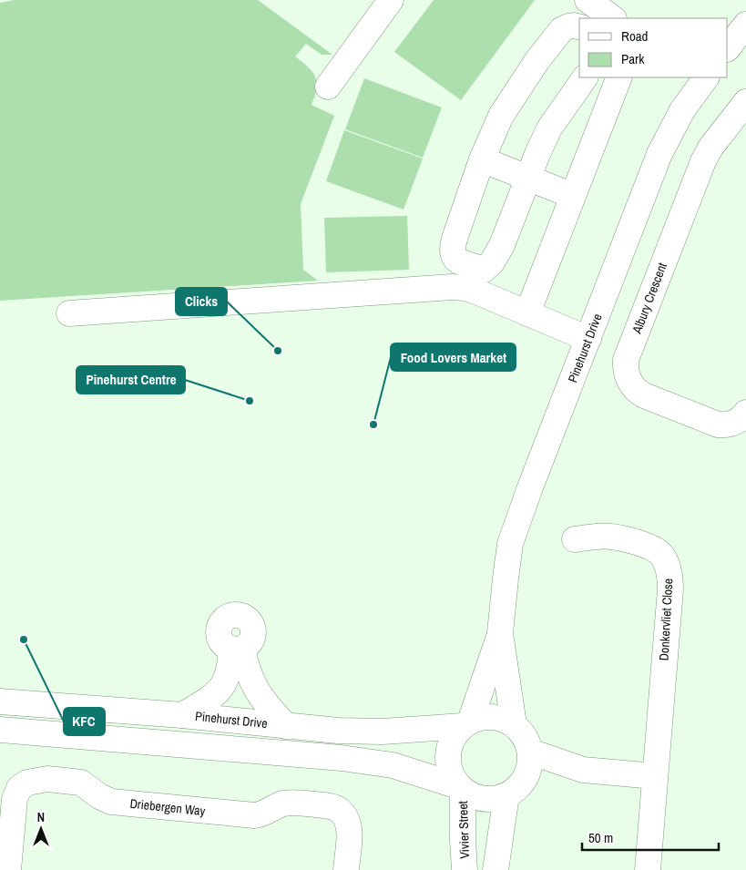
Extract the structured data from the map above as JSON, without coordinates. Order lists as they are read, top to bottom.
{
  "streets": {
    "street": [
      "Albury Crescent",
      "Pinehurst Drive",
      "Donkervliet Close",
      "Driebergen Way",
      "Vivier Street"
    ]
  },
  "crossings": [
    ["Pinehurst Drive", "Vivier Street"]
  ],
  "places": [
    "Clicks",
    "Pinehurst Centre",
    "Food Lovers Market",
    "KFC"
  ],
  "legend": ["Road", "Park"],
  "scale_bar": "50 m",
  "north": "top"
}
